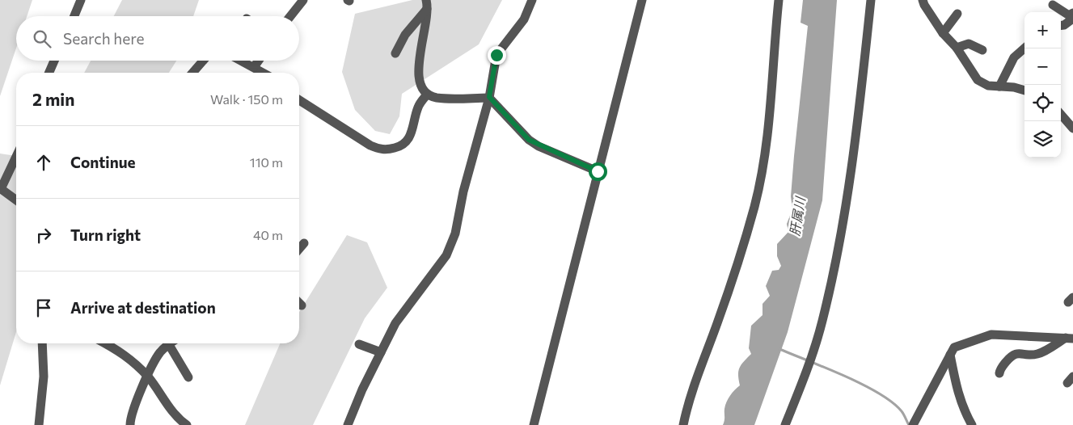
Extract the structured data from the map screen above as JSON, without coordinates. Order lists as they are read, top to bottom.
{
  "water": ["肝属川"],
  "page": {
    "map_buttons": ["+", "−"],
    "search": "Search here",
    "heading": ["2 min", "Walk · 150 m"],
    "list": [
      ["Continue", "110 m"],
      ["Turn right", "40 m"],
      "Arrive at destination"
    ]
  }
}
